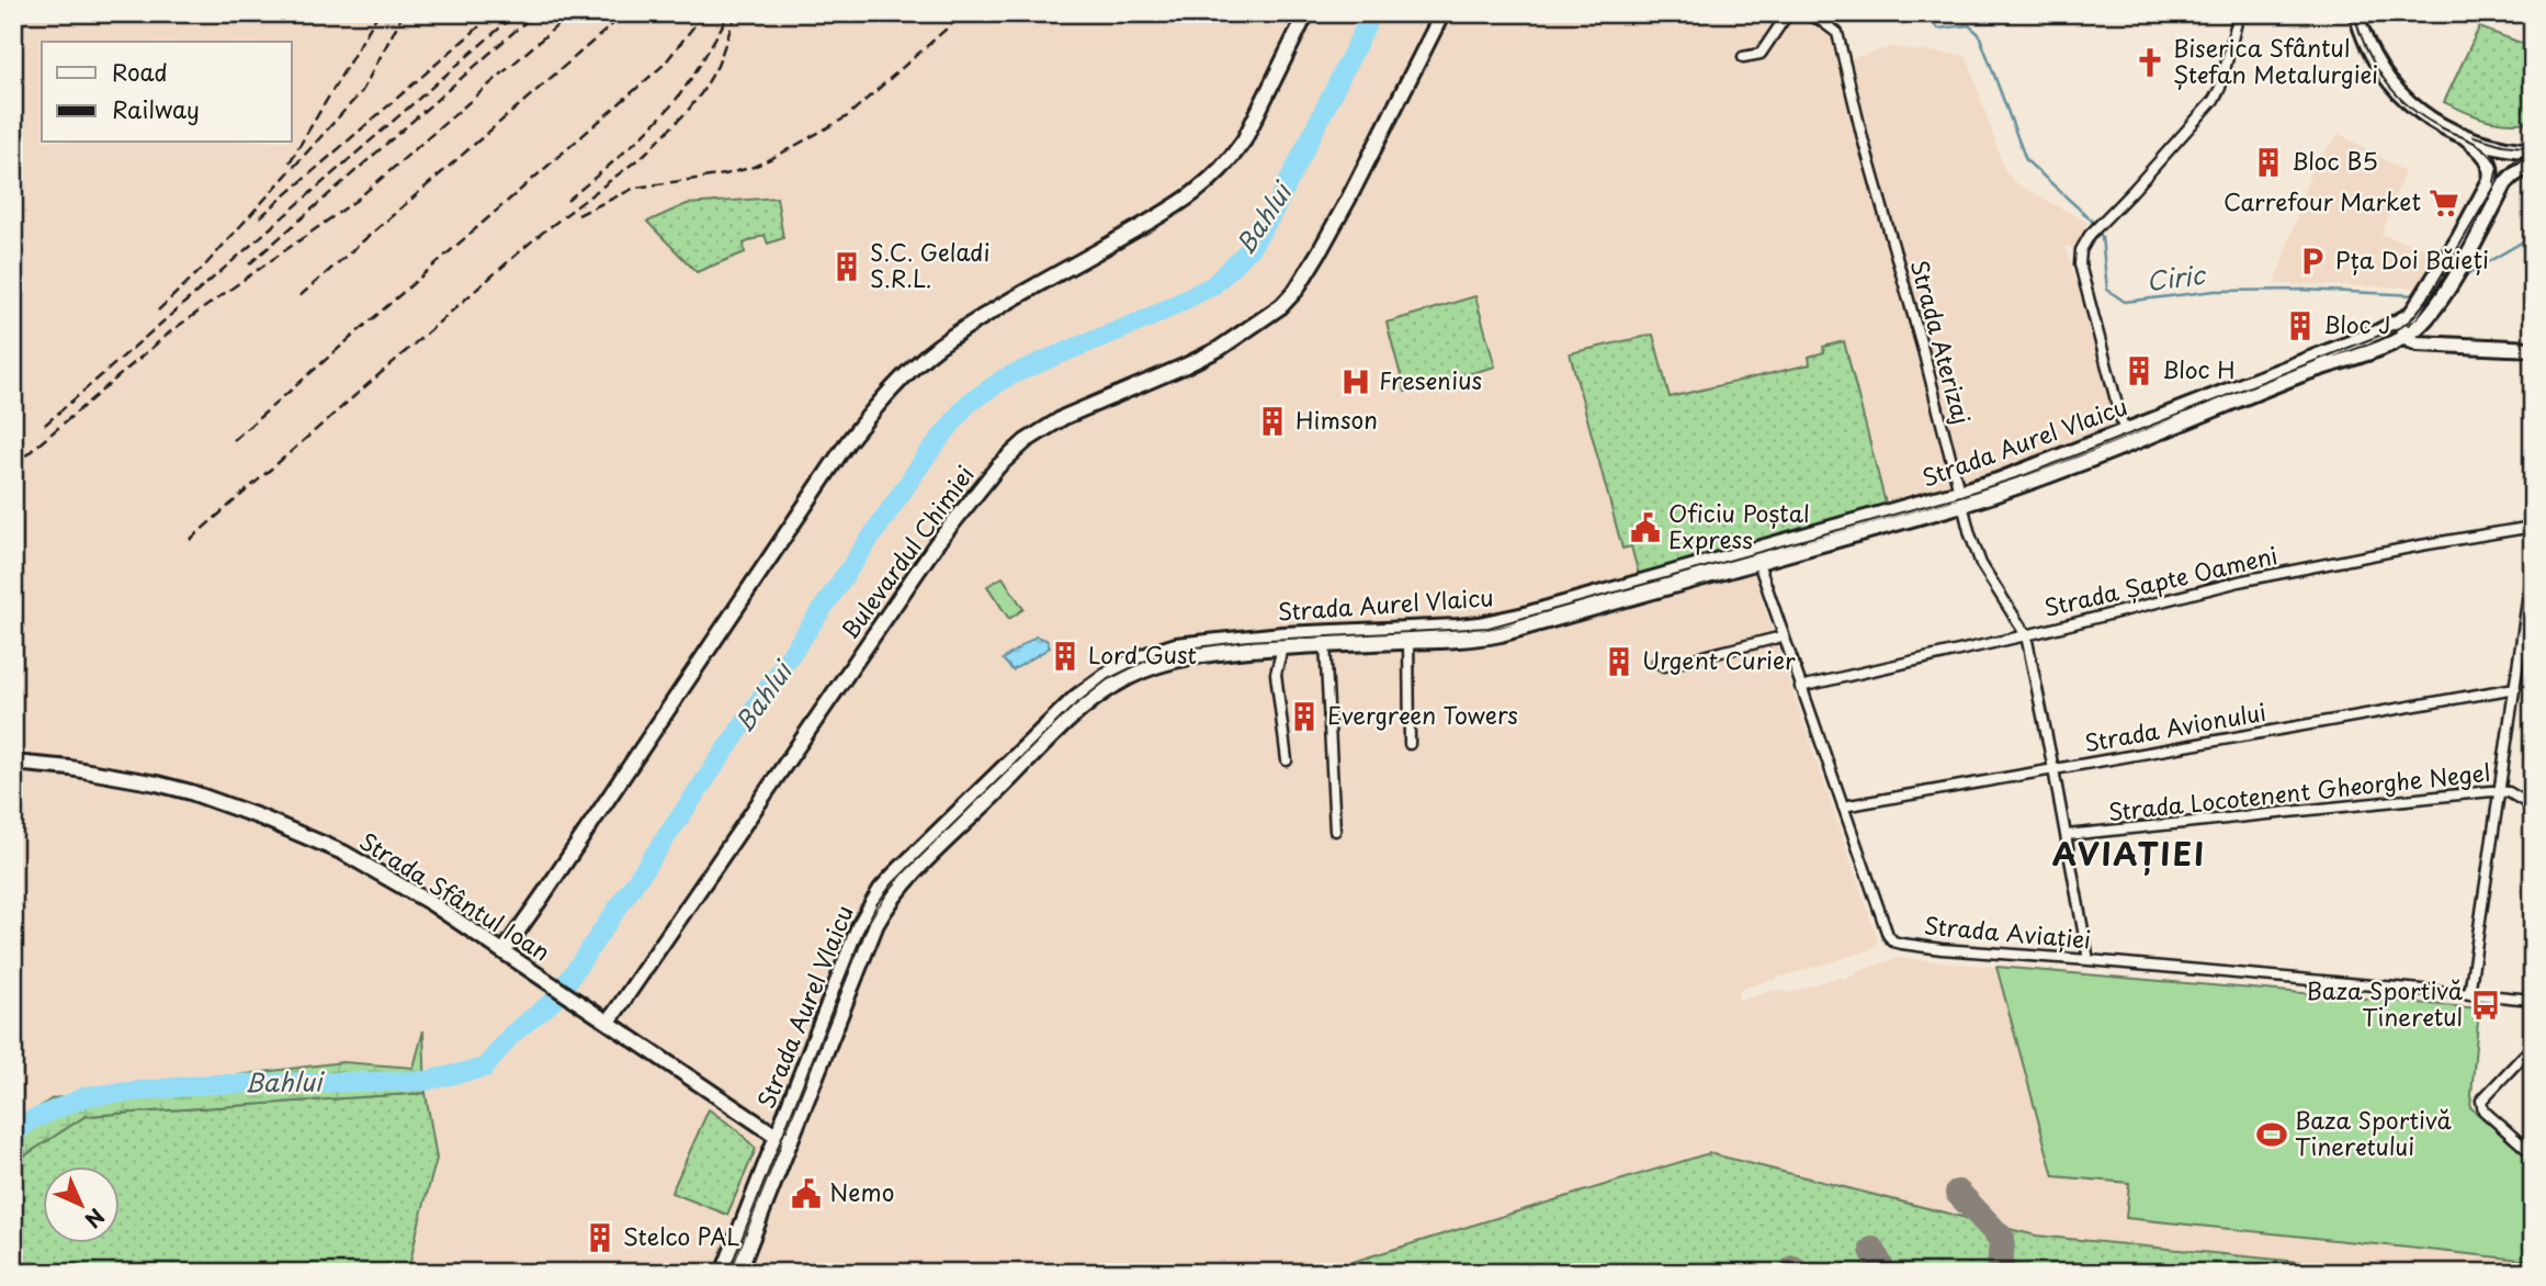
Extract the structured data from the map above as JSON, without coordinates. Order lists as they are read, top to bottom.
{
  "streets": {
    "main road": ["Strada Aurel Vlaicu", "Bulevardul Chimiei", "Strada Sfântul Ioan"],
    "street": [
      "Strada Aterizaj",
      "Strada Șapte Oameni",
      "Strada Avionului",
      "Strada Locotenent Gheorghe Negel",
      "Strada Aviației"
    ]
  },
  "crossings": [
    ["Strada Aterizaj", "Strada Aurel Vlaicu"],
    ["Strada Aterizaj", "Strada Șapte Oameni"],
    ["Strada Aterizaj", "Strada Avionului"],
    ["Strada Aterizaj", "Strada Locotenent Gheorghe Negel"],
    ["Strada Aterizaj", "Strada Aviației"],
    ["Strada Aurel Vlaicu", "Strada Sfântul Ioan"],
    ["Strada Aurel Vlaicu", "Strada Aviației"],
    ["Bulevardul Chimiei", "Strada Sfântul Ioan"],
    ["Strada Șapte Oameni", "Strada Aviației"],
    ["Strada Avionului", "Strada Aviației"]
  ],
  "districts": ["AVIAȚIEI"],
  "water": ["Bahlui", "Ciric"],
  "places": {
    "church": ["Biserica Sfântul Ștefan Metalurgiei"],
    "building": [
      "Bloc B5",
      "S.C. Geladi S.R.L.",
      "Bloc J",
      "Bloc H",
      "Himson",
      "Lord Gust",
      "Urgent Curier",
      "Evergreen Towers",
      "Stelco PAL"
    ],
    "supermarket": ["Carrefour Market"],
    "parking": ["Pța Doi Băieți"],
    "hospital": ["Fresenius"],
    "public building": ["Oficiu Poștal Express", "Nemo"],
    "bus stop": ["Baza Sportivă Tineretul"],
    "sports": ["Baza Sportivă Tineretului"]
  },
  "legend": ["Road", "Railway"],
  "north": "bottom right"
}
